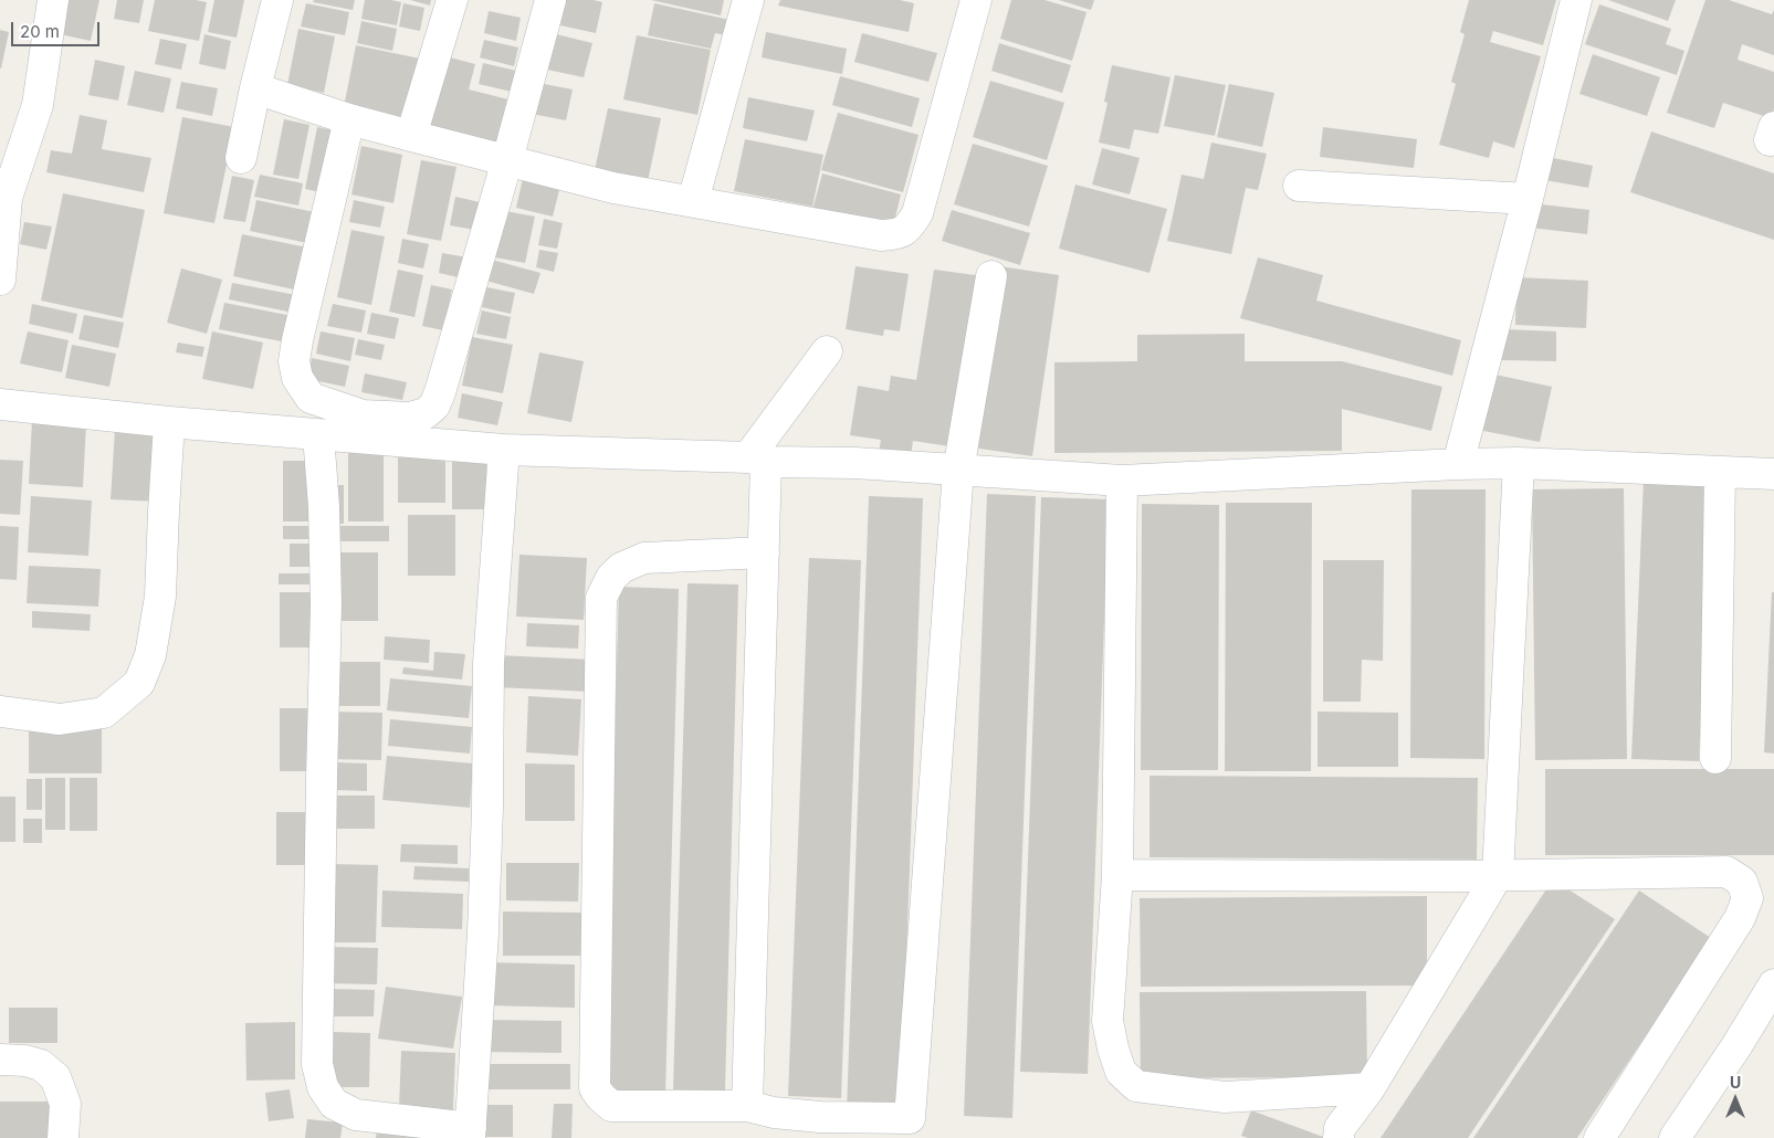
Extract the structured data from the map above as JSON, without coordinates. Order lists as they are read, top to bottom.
{
  "scale_bar": "20 m",
  "north": "top"
}
